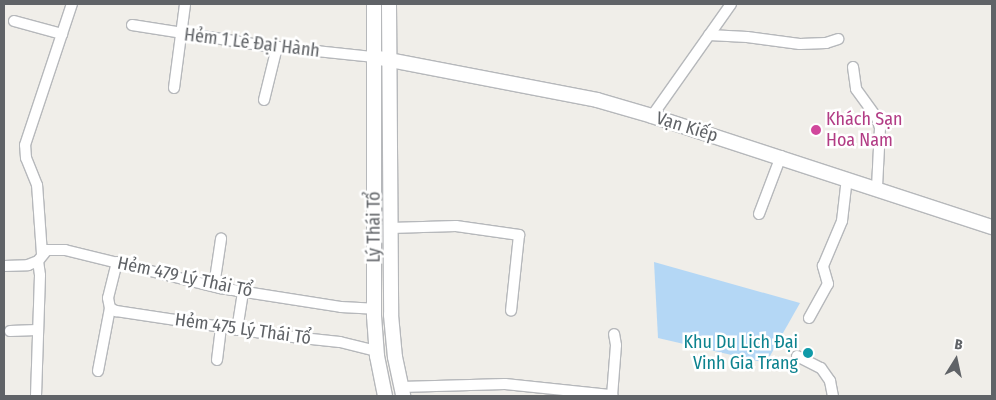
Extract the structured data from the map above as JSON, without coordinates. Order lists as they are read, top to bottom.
{
  "streets": {
    "main road": ["Vạn Kiếp", "Lý Thái Tổ"],
    "street": ["Hẻm 1 Lê Đại Hành", "Hẻm 479 Lý Thái Tổ", "Hẻm 475 Lý Thái Tổ"]
  },
  "crossings": [
    ["Hẻm 1 Lê Đại Hành", "Vạn Kiếp"],
    ["Hẻm 1 Lê Đại Hành", "Lý Thái Tổ"],
    ["Vạn Kiếp", "Lý Thái Tổ"],
    ["Lý Thái Tổ", "Hẻm 479 Lý Thái Tổ"],
    ["Lý Thái Tổ", "Hẻm 475 Lý Thái Tổ"]
  ],
  "places": ["Khách Sạn Hoa Nam", "Khu Du Lịch Đại Vinh Gia Trang"],
  "north": "top"
}
